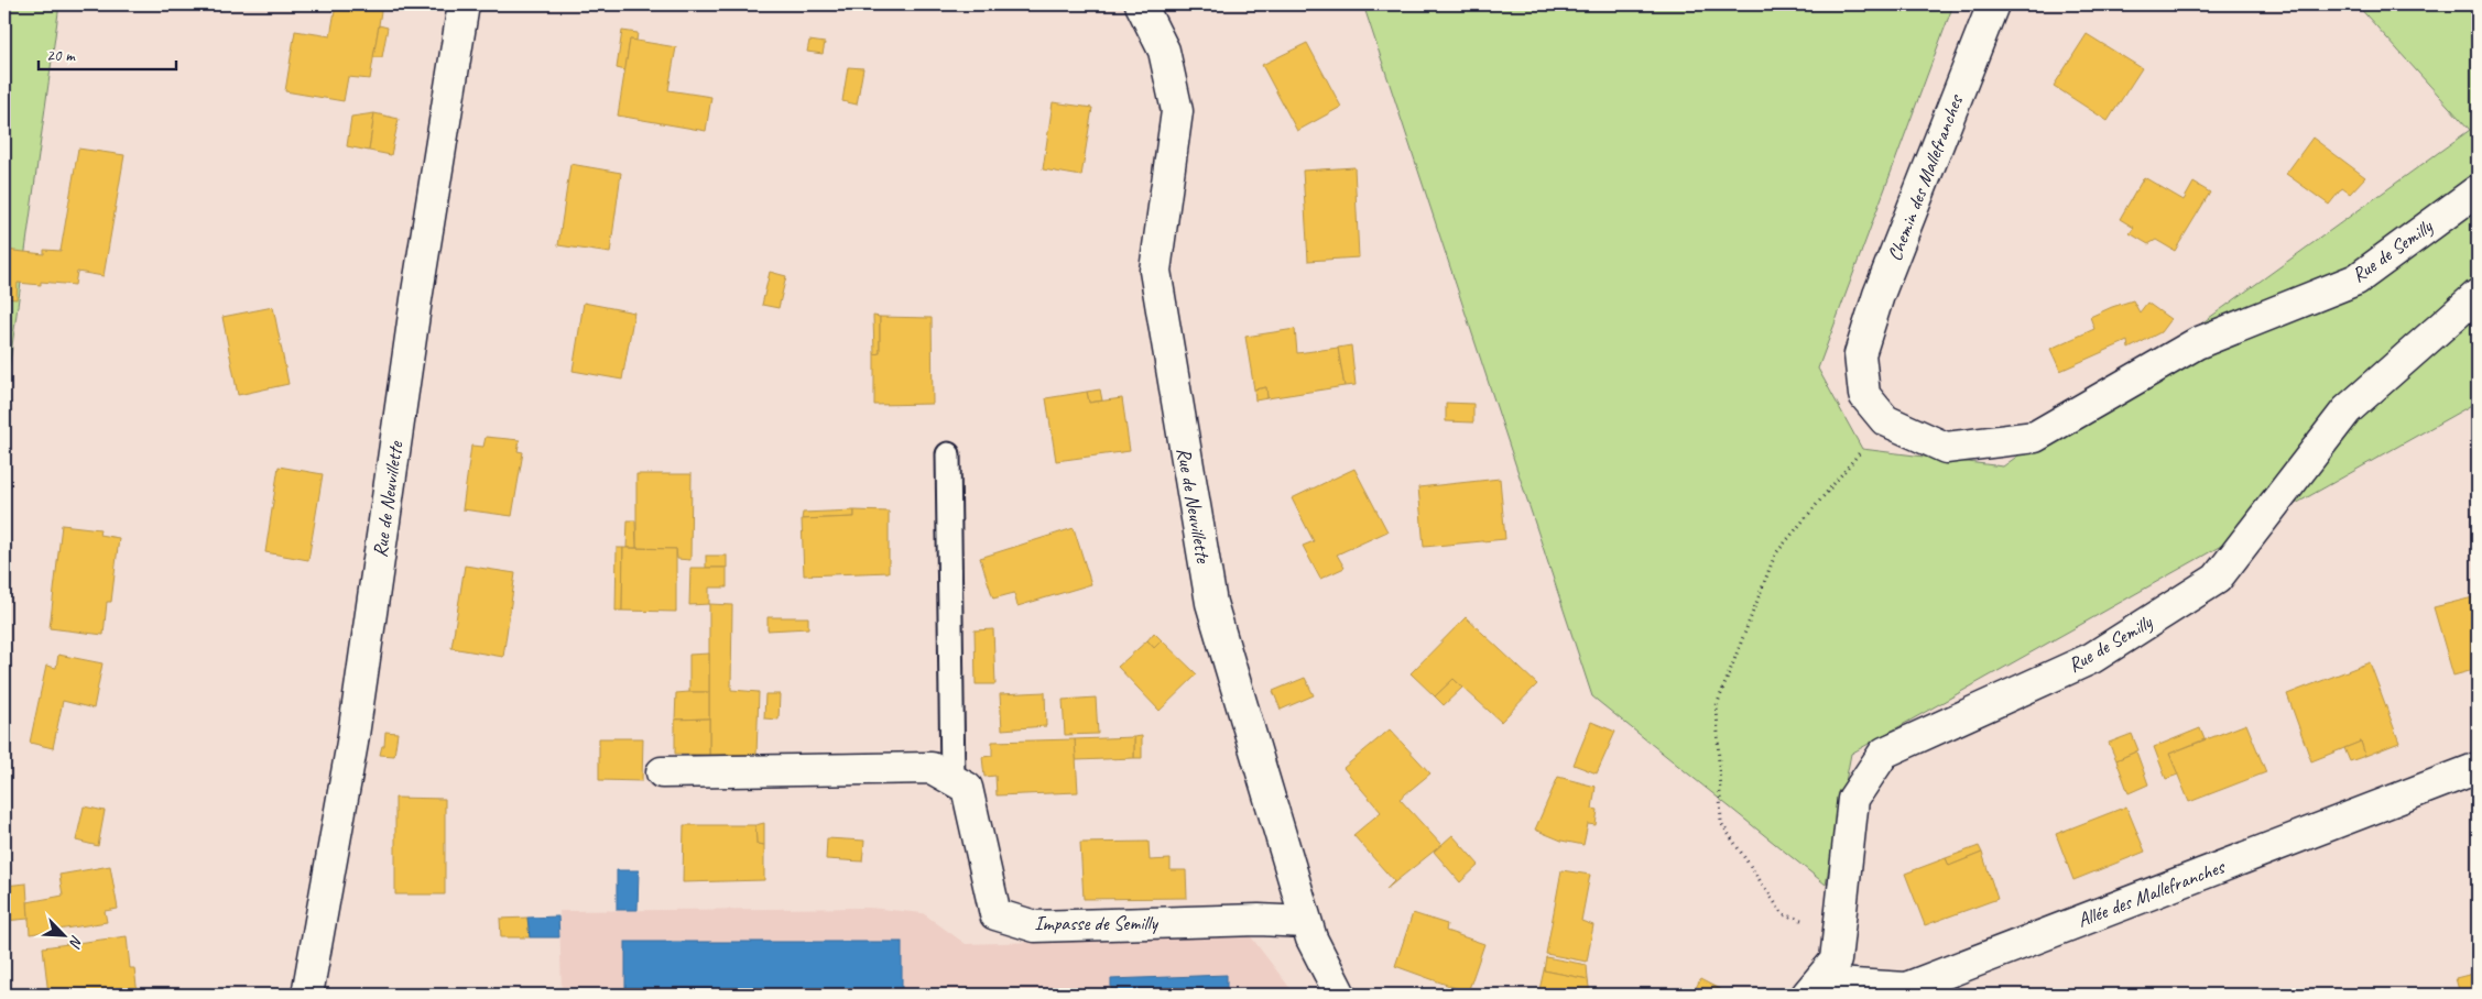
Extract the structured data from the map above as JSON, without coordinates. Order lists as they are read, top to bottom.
{
  "streets": {
    "street": [
      "Chemin des Mallefranches",
      "Rue de Semilly",
      "Rue de Neuvillette",
      "Allée des Mallefranches",
      "Impasse de Semilly"
    ]
  },
  "crossings": [
    ["Chemin des Mallefranches", "Rue de Semilly"],
    ["Rue de Semilly", "Allée des Mallefranches"],
    ["Rue de Neuvillette", "Impasse de Semilly"]
  ],
  "scale_bar": "20 m",
  "north": "bottom right"
}
